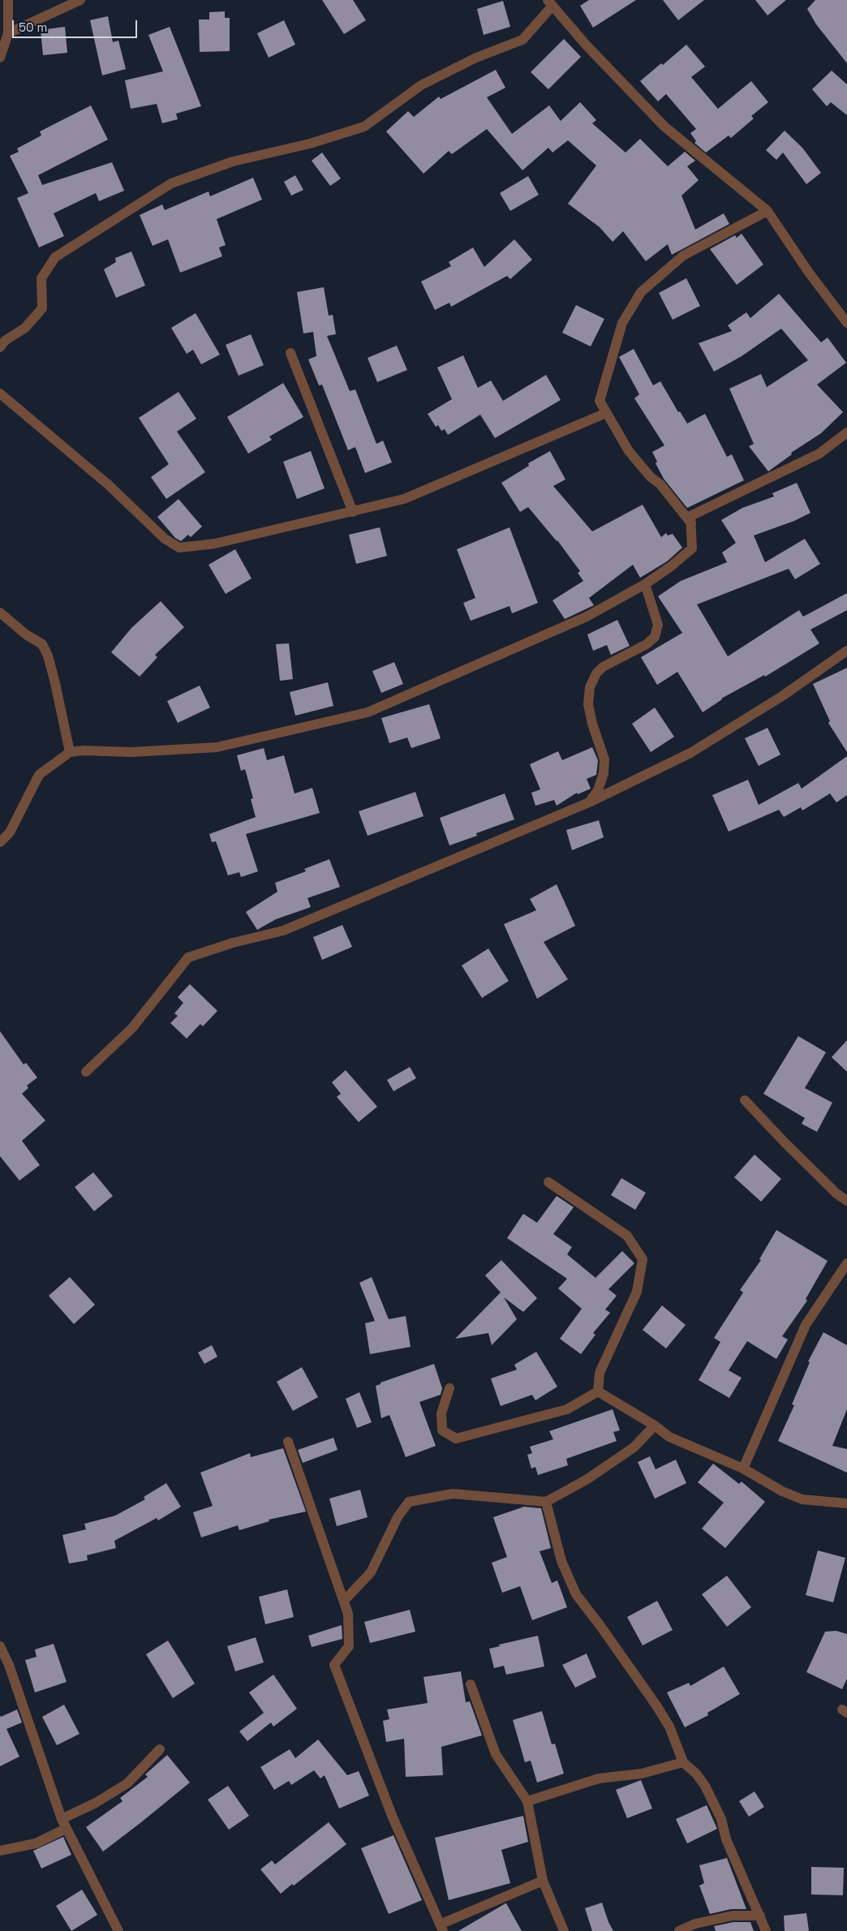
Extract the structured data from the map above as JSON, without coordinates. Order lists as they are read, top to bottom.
{
  "scale_bar": "50 m"
}
